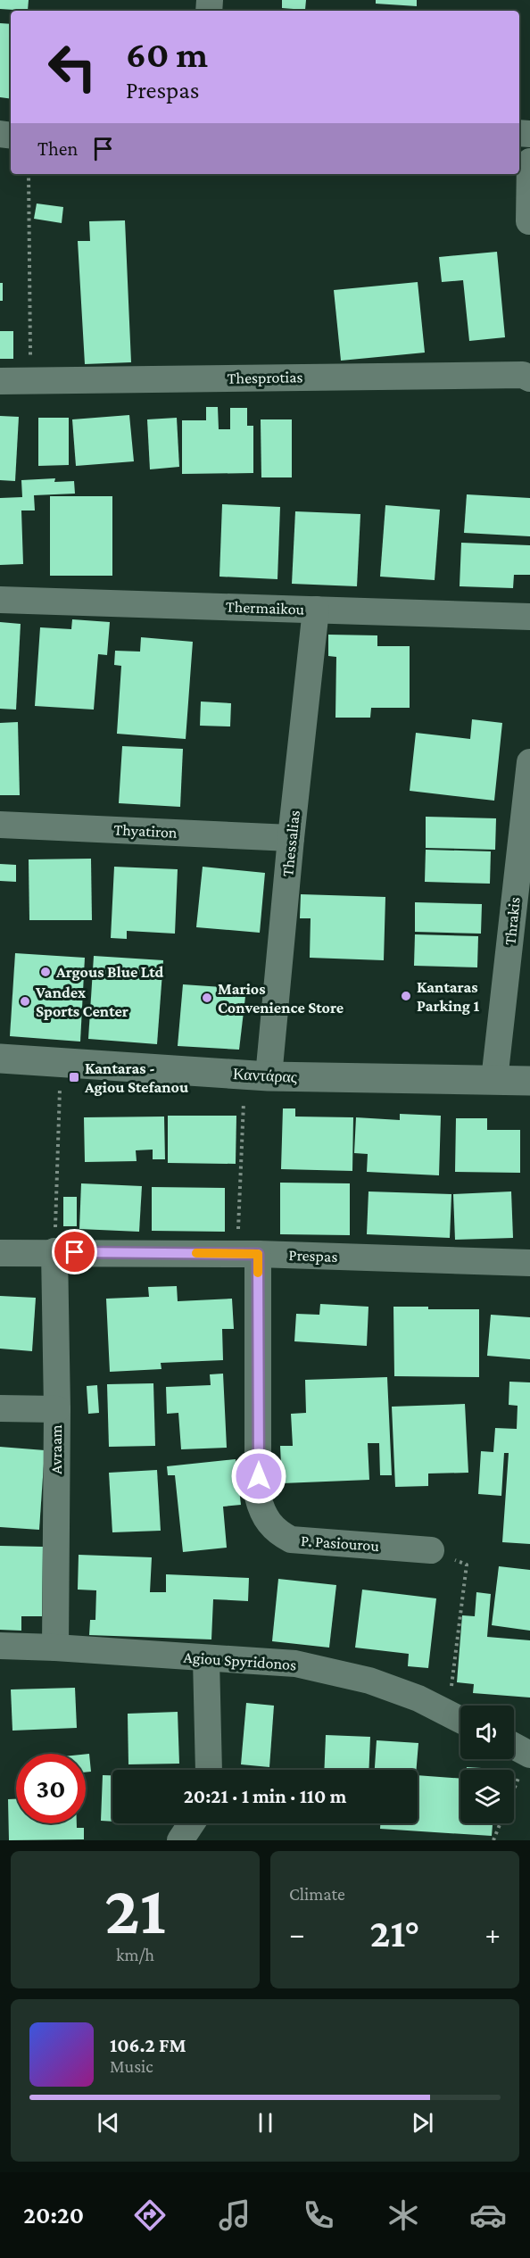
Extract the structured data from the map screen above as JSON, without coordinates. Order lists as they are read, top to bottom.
{
  "streets": {
    "street": [
      "Thesprotias",
      "Thermaikou",
      "Thyatiron",
      "Thessalias",
      "Thrakis",
      "Καντάρας",
      "Prespas",
      "Avraam",
      "P. Pasiourou",
      "Agiou Spyridonos"
    ]
  },
  "crossings": [
    ["Thermaikou", "Thessalias"],
    ["Thyatiron", "Thessalias"],
    ["Thessalias", "Καντάρας"],
    ["Thrakis", "Καντάρας"],
    ["Prespas", "Avraam"],
    ["Prespas", "P. Pasiourou"],
    ["Avraam", "Agiou Spyridonos"]
  ],
  "places": {
    "other": [
      "Argous Blue Ltd",
      "Kantaras Parking 1",
      "Marios Convenience Store",
      "Vandex Sports Center"
    ],
    "transit": ["Kantaras - Agiou Stefanou"]
  },
  "page": {
    "turn": ["60 m", "Prespas"],
    "then": "Then",
    "limit": "30",
    "trip": "20:21 · 1 min · 110 m",
    "tile": [
      ["21", "km/h"],
      "Climate"
    ],
    "heat": ["−", "21°", "+"],
    "song": ["106.2 FM", "Music"],
    "tabs": "20:20"
  }
}
